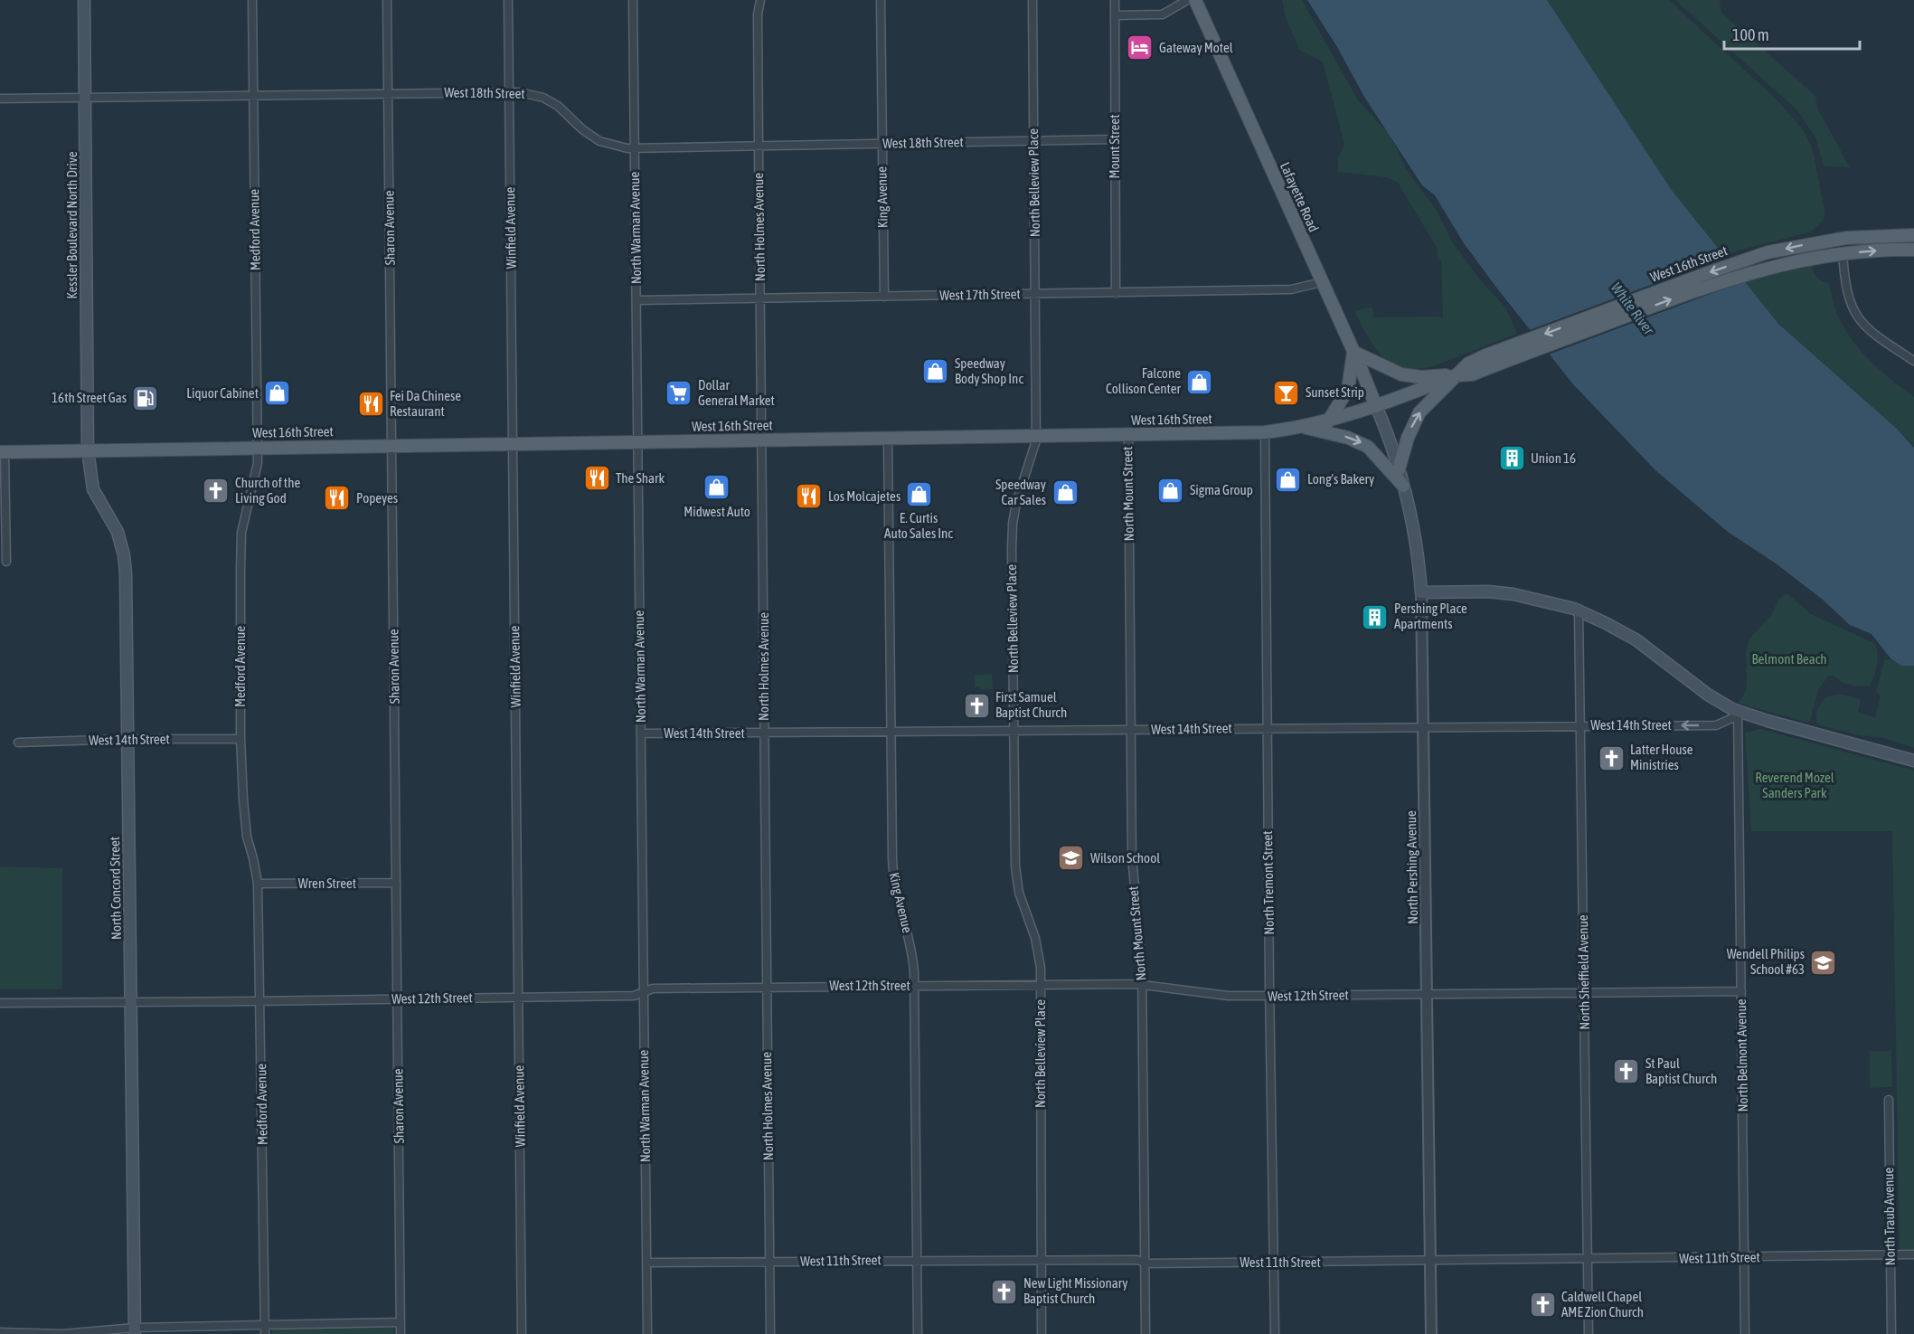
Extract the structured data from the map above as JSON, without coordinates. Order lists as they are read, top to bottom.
{
  "streets": {
    "main road": [
      "Lafayette Road",
      "Kessler Boulevard North Drive",
      "West 16th Street",
      "North Pershing Avenue",
      "North Concord Street"
    ],
    "street": [
      "West 18th Street",
      "Mount Street",
      "North Belleview Place",
      "King Avenue",
      "North Holmes Avenue",
      "Sharon Avenue",
      "Winfield Avenue",
      "North Warman Avenue",
      "Medford Avenue",
      "West 17th Street",
      "North Mount Street",
      "West 14th Street",
      "North Tremont Street",
      "Wren Street",
      "North Sheffield Avenue",
      "West 12th Street",
      "North Belmont Avenue",
      "North Traub Avenue",
      "West 11th Street"
    ]
  },
  "crossings": [
    ["West 18th Street", "Mount Street"],
    ["West 18th Street", "North Belleview Place"],
    ["West 18th Street", "King Avenue"],
    ["West 18th Street", "Kessler Boulevard North Drive"],
    ["West 18th Street", "North Holmes Avenue"],
    ["West 18th Street", "Sharon Avenue"],
    ["West 18th Street", "Winfield Avenue"],
    ["West 18th Street", "North Warman Avenue"],
    ["West 18th Street", "Medford Avenue"],
    ["Mount Street", "West 17th Street"],
    ["North Belleview Place", "West 16th Street"],
    ["North Belleview Place", "West 17th Street"],
    ["North Belleview Place", "West 14th Street"],
    ["North Belleview Place", "West 12th Street"],
    ["North Belleview Place", "West 11th Street"],
    ["King Avenue", "West 16th Street"],
    ["King Avenue", "West 17th Street"],
    ["King Avenue", "West 14th Street"],
    ["King Avenue", "West 12th Street"],
    ["King Avenue", "West 11th Street"],
    ["Lafayette Road", "West 16th Street"],
    ["Lafayette Road", "West 17th Street"],
    ["Lafayette Road", "North Pershing Avenue"],
    ["Kessler Boulevard North Drive", "West 16th Street"],
    ["Kessler Boulevard North Drive", "North Concord Street"],
    ["North Holmes Avenue", "West 16th Street"],
    ["North Holmes Avenue", "West 17th Street"],
    ["North Holmes Avenue", "West 14th Street"],
    ["North Holmes Avenue", "West 12th Street"],
    ["North Holmes Avenue", "West 11th Street"],
    ["Sharon Avenue", "West 16th Street"],
    ["Sharon Avenue", "Wren Street"],
    ["Sharon Avenue", "West 12th Street"],
    ["Winfield Avenue", "West 16th Street"],
    ["Winfield Avenue", "West 12th Street"],
    ["North Warman Avenue", "West 16th Street"],
    ["North Warman Avenue", "West 17th Street"],
    ["North Warman Avenue", "West 14th Street"],
    ["North Warman Avenue", "West 12th Street"],
    ["North Warman Avenue", "West 11th Street"],
    ["Medford Avenue", "West 16th Street"],
    ["Medford Avenue", "West 14th Street"],
    ["Medford Avenue", "Wren Street"],
    ["Medford Avenue", "West 12th Street"],
    ["West 16th Street", "North Mount Street"],
    ["West 16th Street", "North Pershing Avenue"],
    ["West 16th Street", "North Tremont Street"],
    ["West 16th Street", "North Concord Street"],
    ["North Mount Street", "West 14th Street"],
    ["North Mount Street", "West 12th Street"],
    ["North Mount Street", "West 11th Street"],
    ["West 14th Street", "North Pershing Avenue"],
    ["West 14th Street", "North Tremont Street"],
    ["West 14th Street", "North Concord Street"],
    ["West 14th Street", "North Sheffield Avenue"],
    ["West 14th Street", "North Belmont Avenue"],
    ["North Pershing Avenue", "West 12th Street"],
    ["North Pershing Avenue", "West 11th Street"],
    ["North Tremont Street", "West 12th Street"],
    ["North Tremont Street", "West 11th Street"],
    ["North Concord Street", "West 12th Street"],
    ["North Sheffield Avenue", "West 12th Street"],
    ["North Sheffield Avenue", "West 11th Street"],
    ["West 12th Street", "North Belmont Avenue"],
    ["North Belmont Avenue", "West 11th Street"],
    ["North Traub Avenue", "West 11th Street"]
  ],
  "water": ["White River"],
  "parks": ["Belmont Beach", "Reverend Mozel Sanders Park"],
  "places": {
    "hotel": ["Gateway Motel"],
    "shop": [
      "Speedway Body Shop Inc",
      "Falcone Collison Center",
      "Liquor Cabinet",
      "Long's Bakery",
      "Midwest Auto",
      "Sigma Group",
      "Speedway Car Sales",
      "E. Curtis Auto Sales Inc"
    ],
    "bar": ["Sunset Strip"],
    "supermarket": ["Dollar General Market"],
    "fuel station": ["16th Street Gas"],
    "restaurant": [
      "Fei Da Chinese Restaurant",
      "The Shark",
      "Los Molcajetes",
      "Popeyes"
    ],
    "building": ["Union 16", "Pershing Place Apartments"],
    "church": [
      "Church of the Living God",
      "First Samuel Baptist Church",
      "Latter House Ministries",
      "St Paul Baptist Church",
      "New Light Missionary Baptist Church",
      "Caldwell Chapel AME Zion Church"
    ],
    "school or university": ["Wilson School", "Wendell Philips School #63"]
  },
  "scale_bar": "100 m"
}
